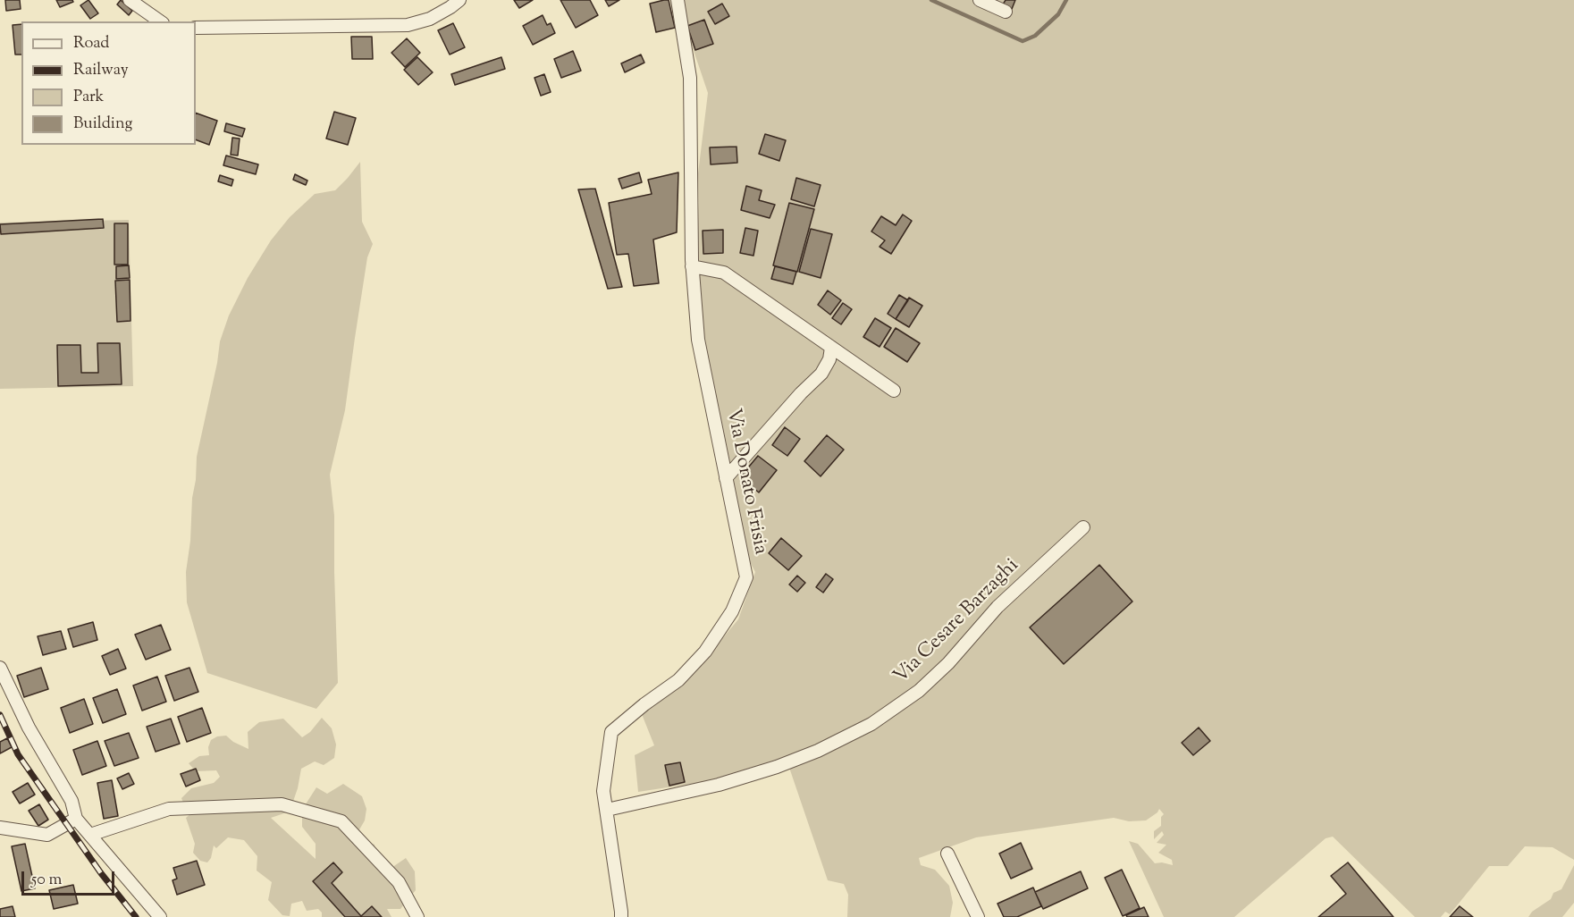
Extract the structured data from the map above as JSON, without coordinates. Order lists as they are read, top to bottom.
{
  "streets": {
    "street": ["Via Donato Frisia", "Via Cesare Barzaghi"]
  },
  "crossings": [
    ["Via Donato Frisia", "Via Cesare Barzaghi"]
  ],
  "legend": [
    "Road",
    "Railway",
    "Park",
    "Building"
  ],
  "scale_bar": "50 m"
}
